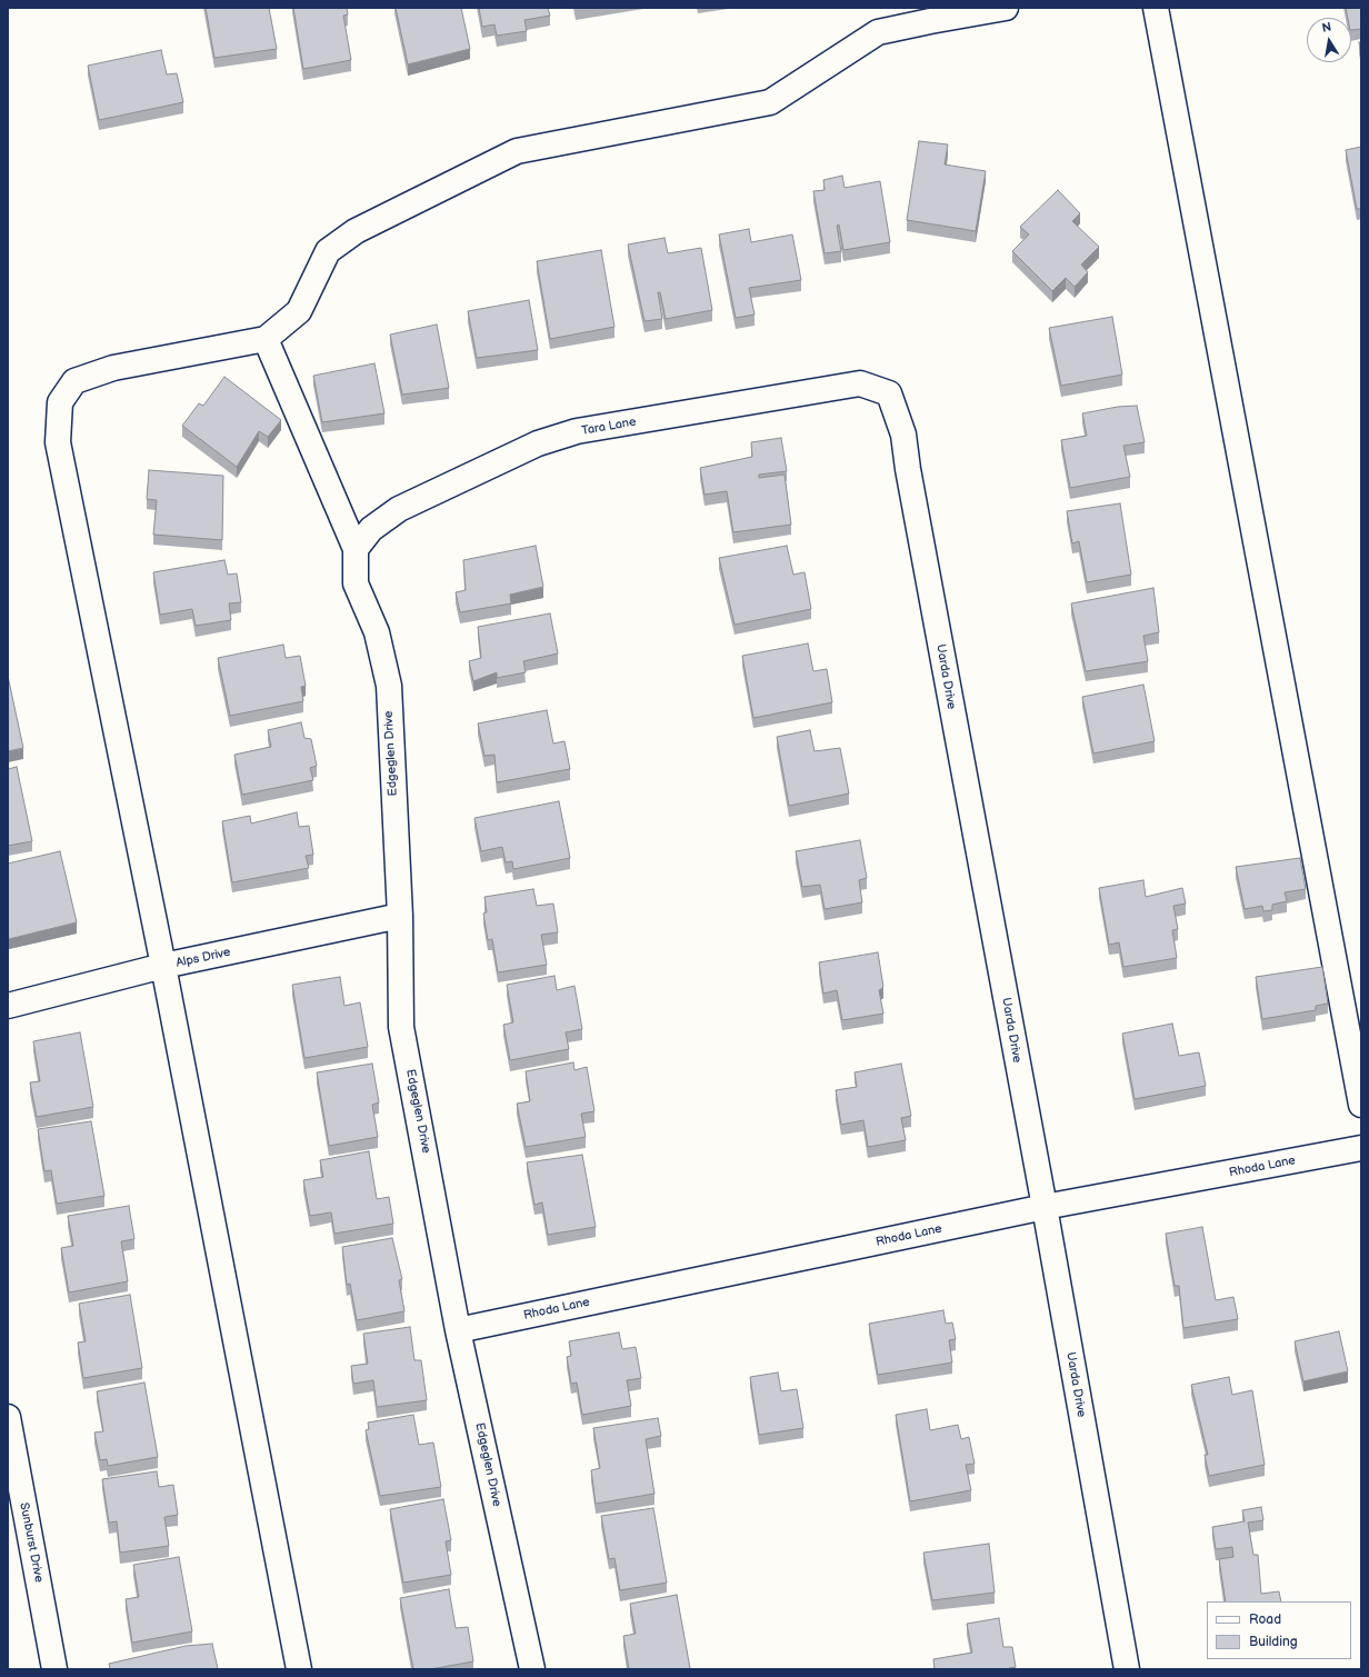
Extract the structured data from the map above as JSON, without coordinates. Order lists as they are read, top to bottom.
{
  "streets": {
    "street": [
      "Tara Lane",
      "Uarda Drive",
      "Edgeglen Drive",
      "Alps Drive",
      "Rhoda Lane",
      "Sunburst Drive"
    ]
  },
  "crossings": [
    ["Tara Lane", "Uarda Drive"],
    ["Tara Lane", "Edgeglen Drive"],
    ["Uarda Drive", "Rhoda Lane"],
    ["Edgeglen Drive", "Alps Drive"],
    ["Edgeglen Drive", "Rhoda Lane"]
  ],
  "legend": ["Road", "Building"],
  "north": "top"
}
